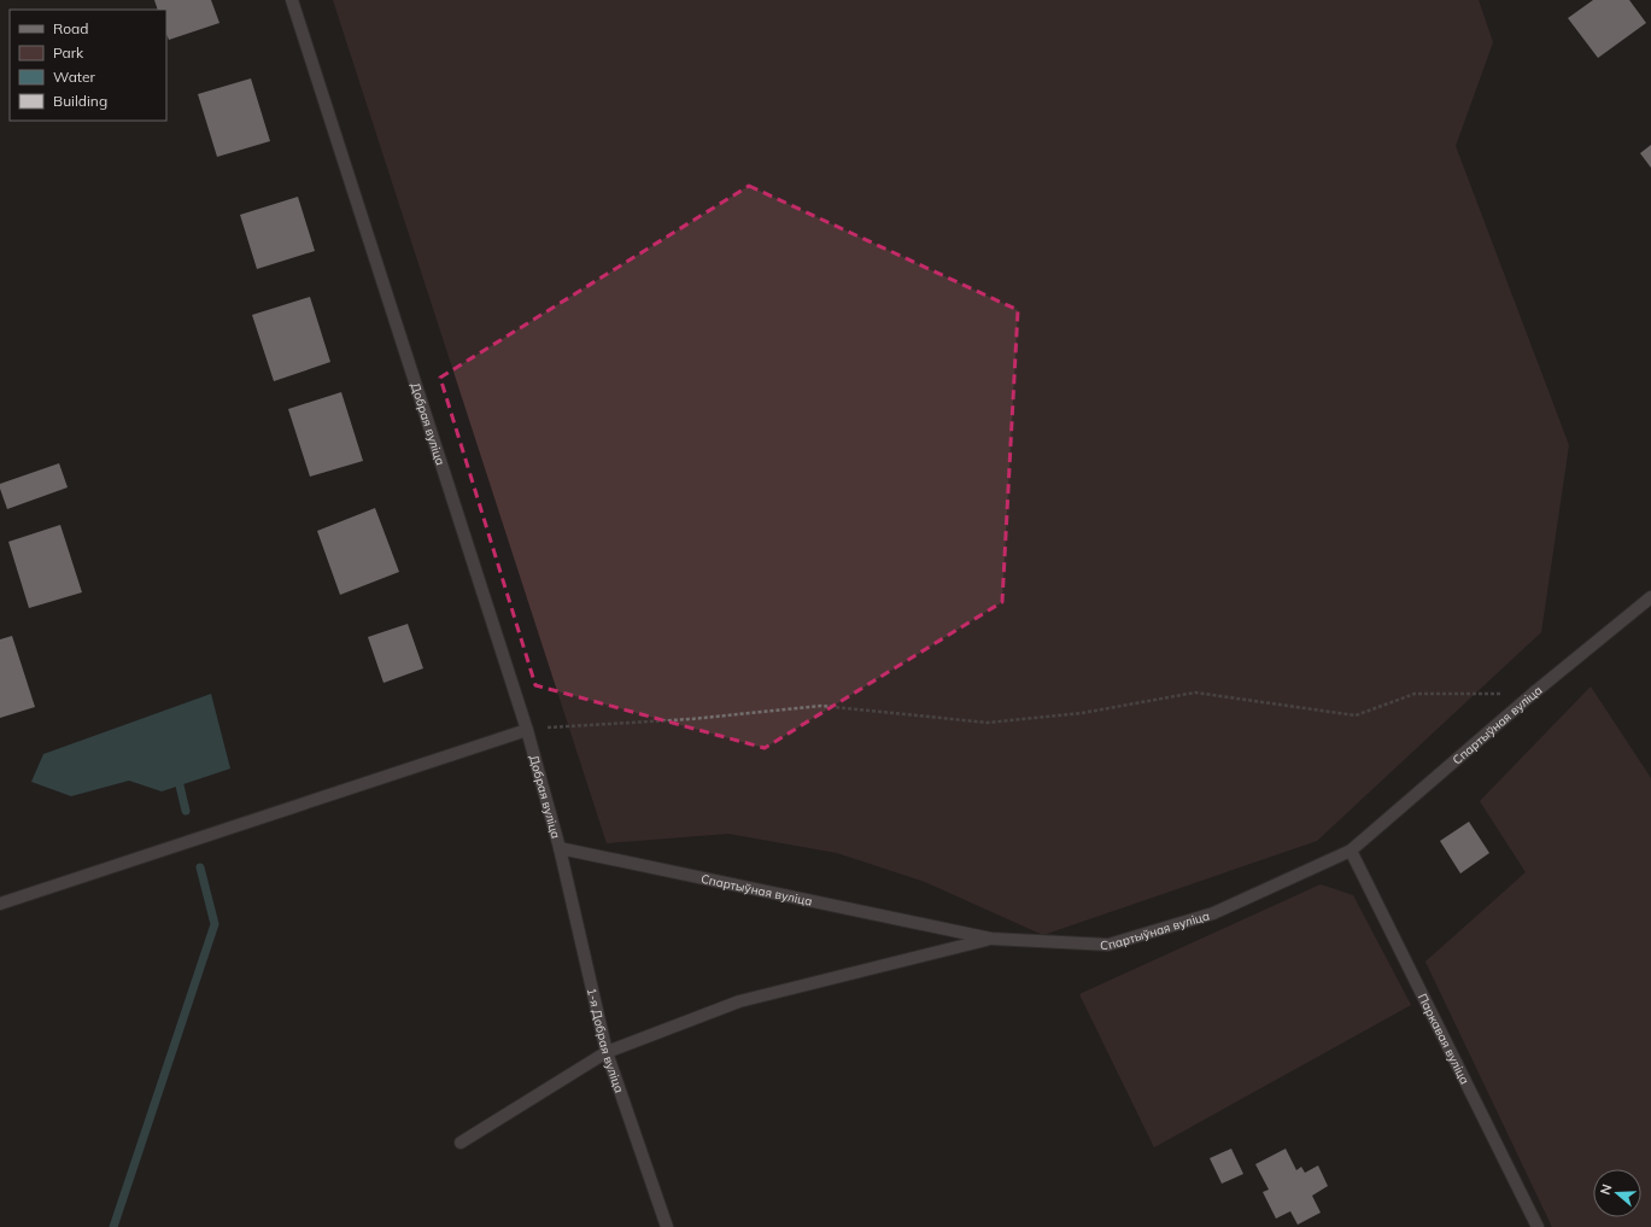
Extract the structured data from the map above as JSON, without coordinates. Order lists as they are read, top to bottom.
{
  "streets": {
    "street": [
      "Добрая вуліца",
      "Спартыўная вуліца",
      "1-я Добрая вуліца",
      "Паркавая вуліца"
    ]
  },
  "crossings": [
    ["Добрая вуліца", "Спартыўная вуліца"],
    ["Добрая вуліца", "1-я Добрая вуліца"],
    ["Спартыўная вуліца", "1-я Добрая вуліца"],
    ["Спартыўная вуліца", "Паркавая вуліца"]
  ],
  "legend": [
    "Road",
    "Park",
    "Water",
    "Building"
  ],
  "north": "left"
}
